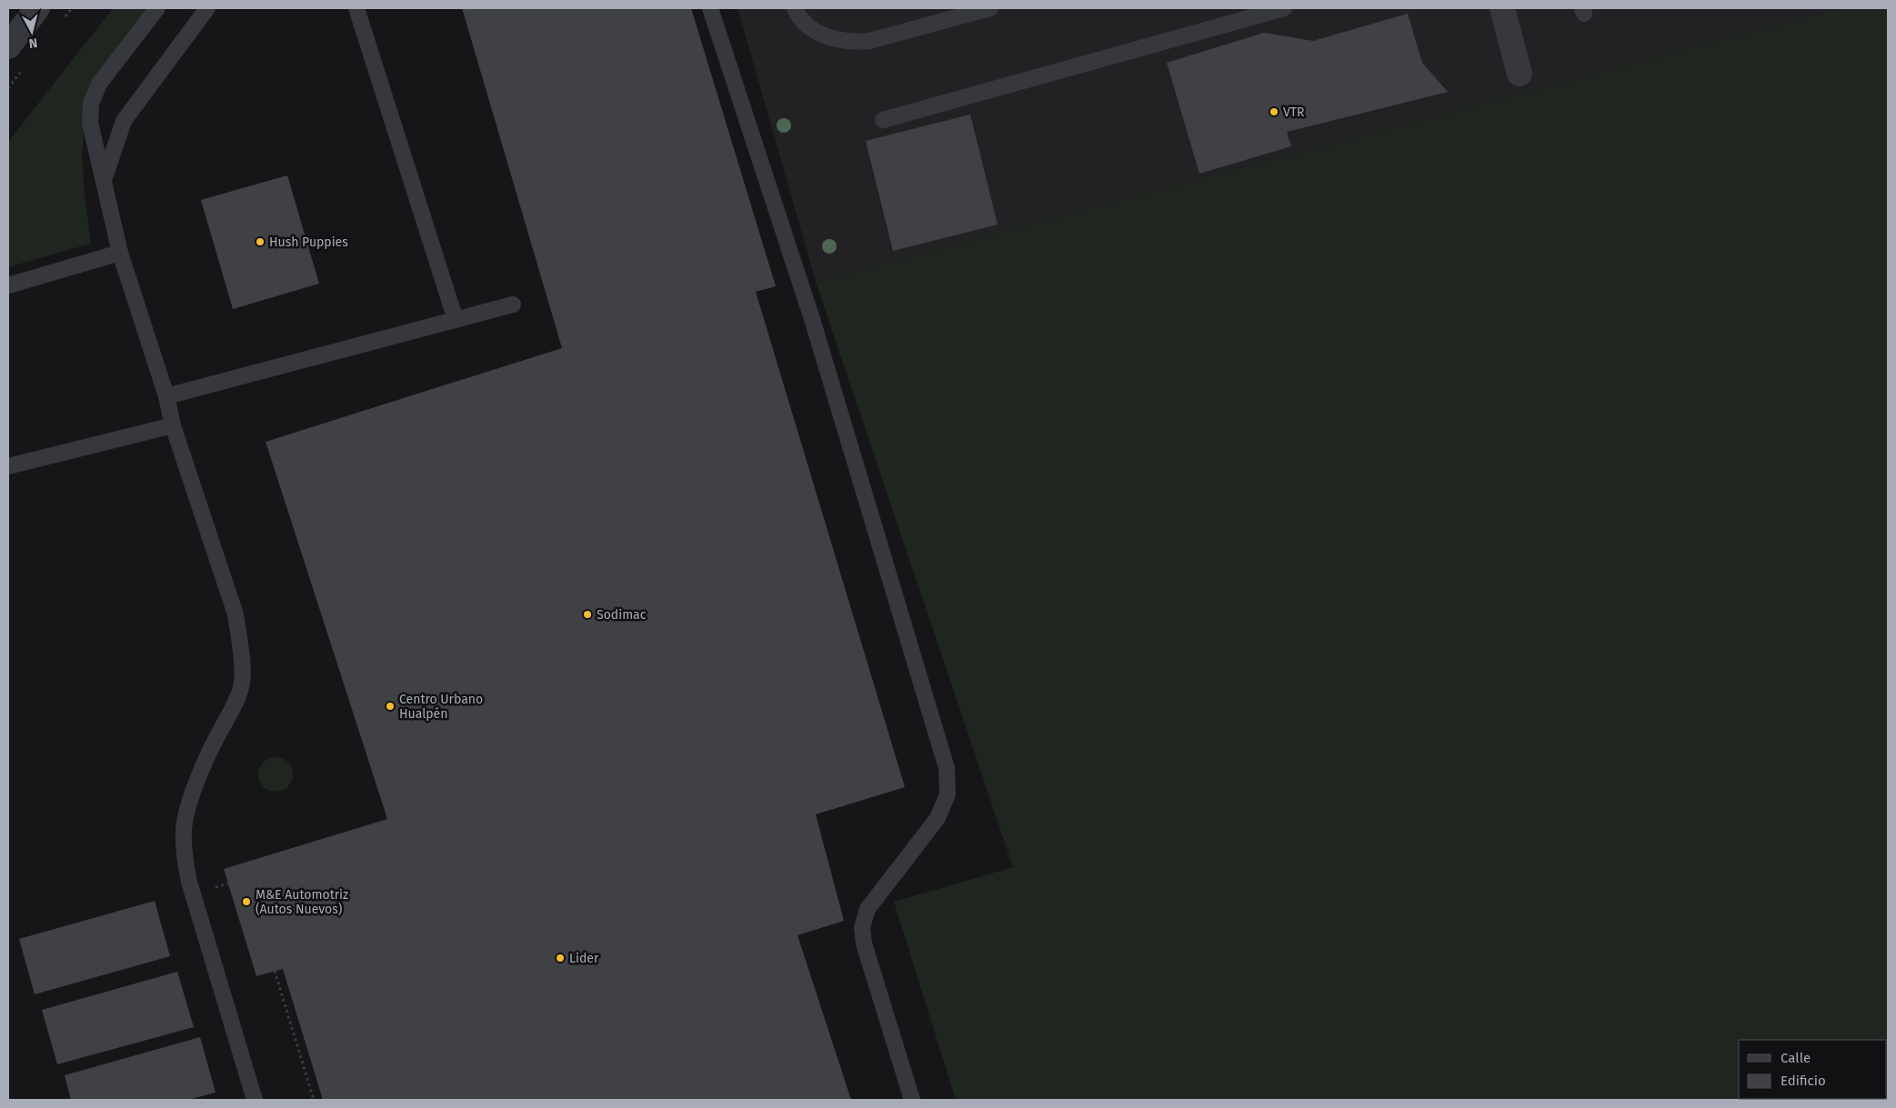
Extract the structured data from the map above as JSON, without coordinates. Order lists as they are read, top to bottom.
{
  "places": [
    "VTR",
    "Hush Puppies",
    "Sodimac",
    "Centro Urbano Hualpén",
    "M&E Automotriz (Autos Nuevos)",
    "Lider"
  ],
  "legend": ["Calle", "Edificio"],
  "north": "bottom"
}
